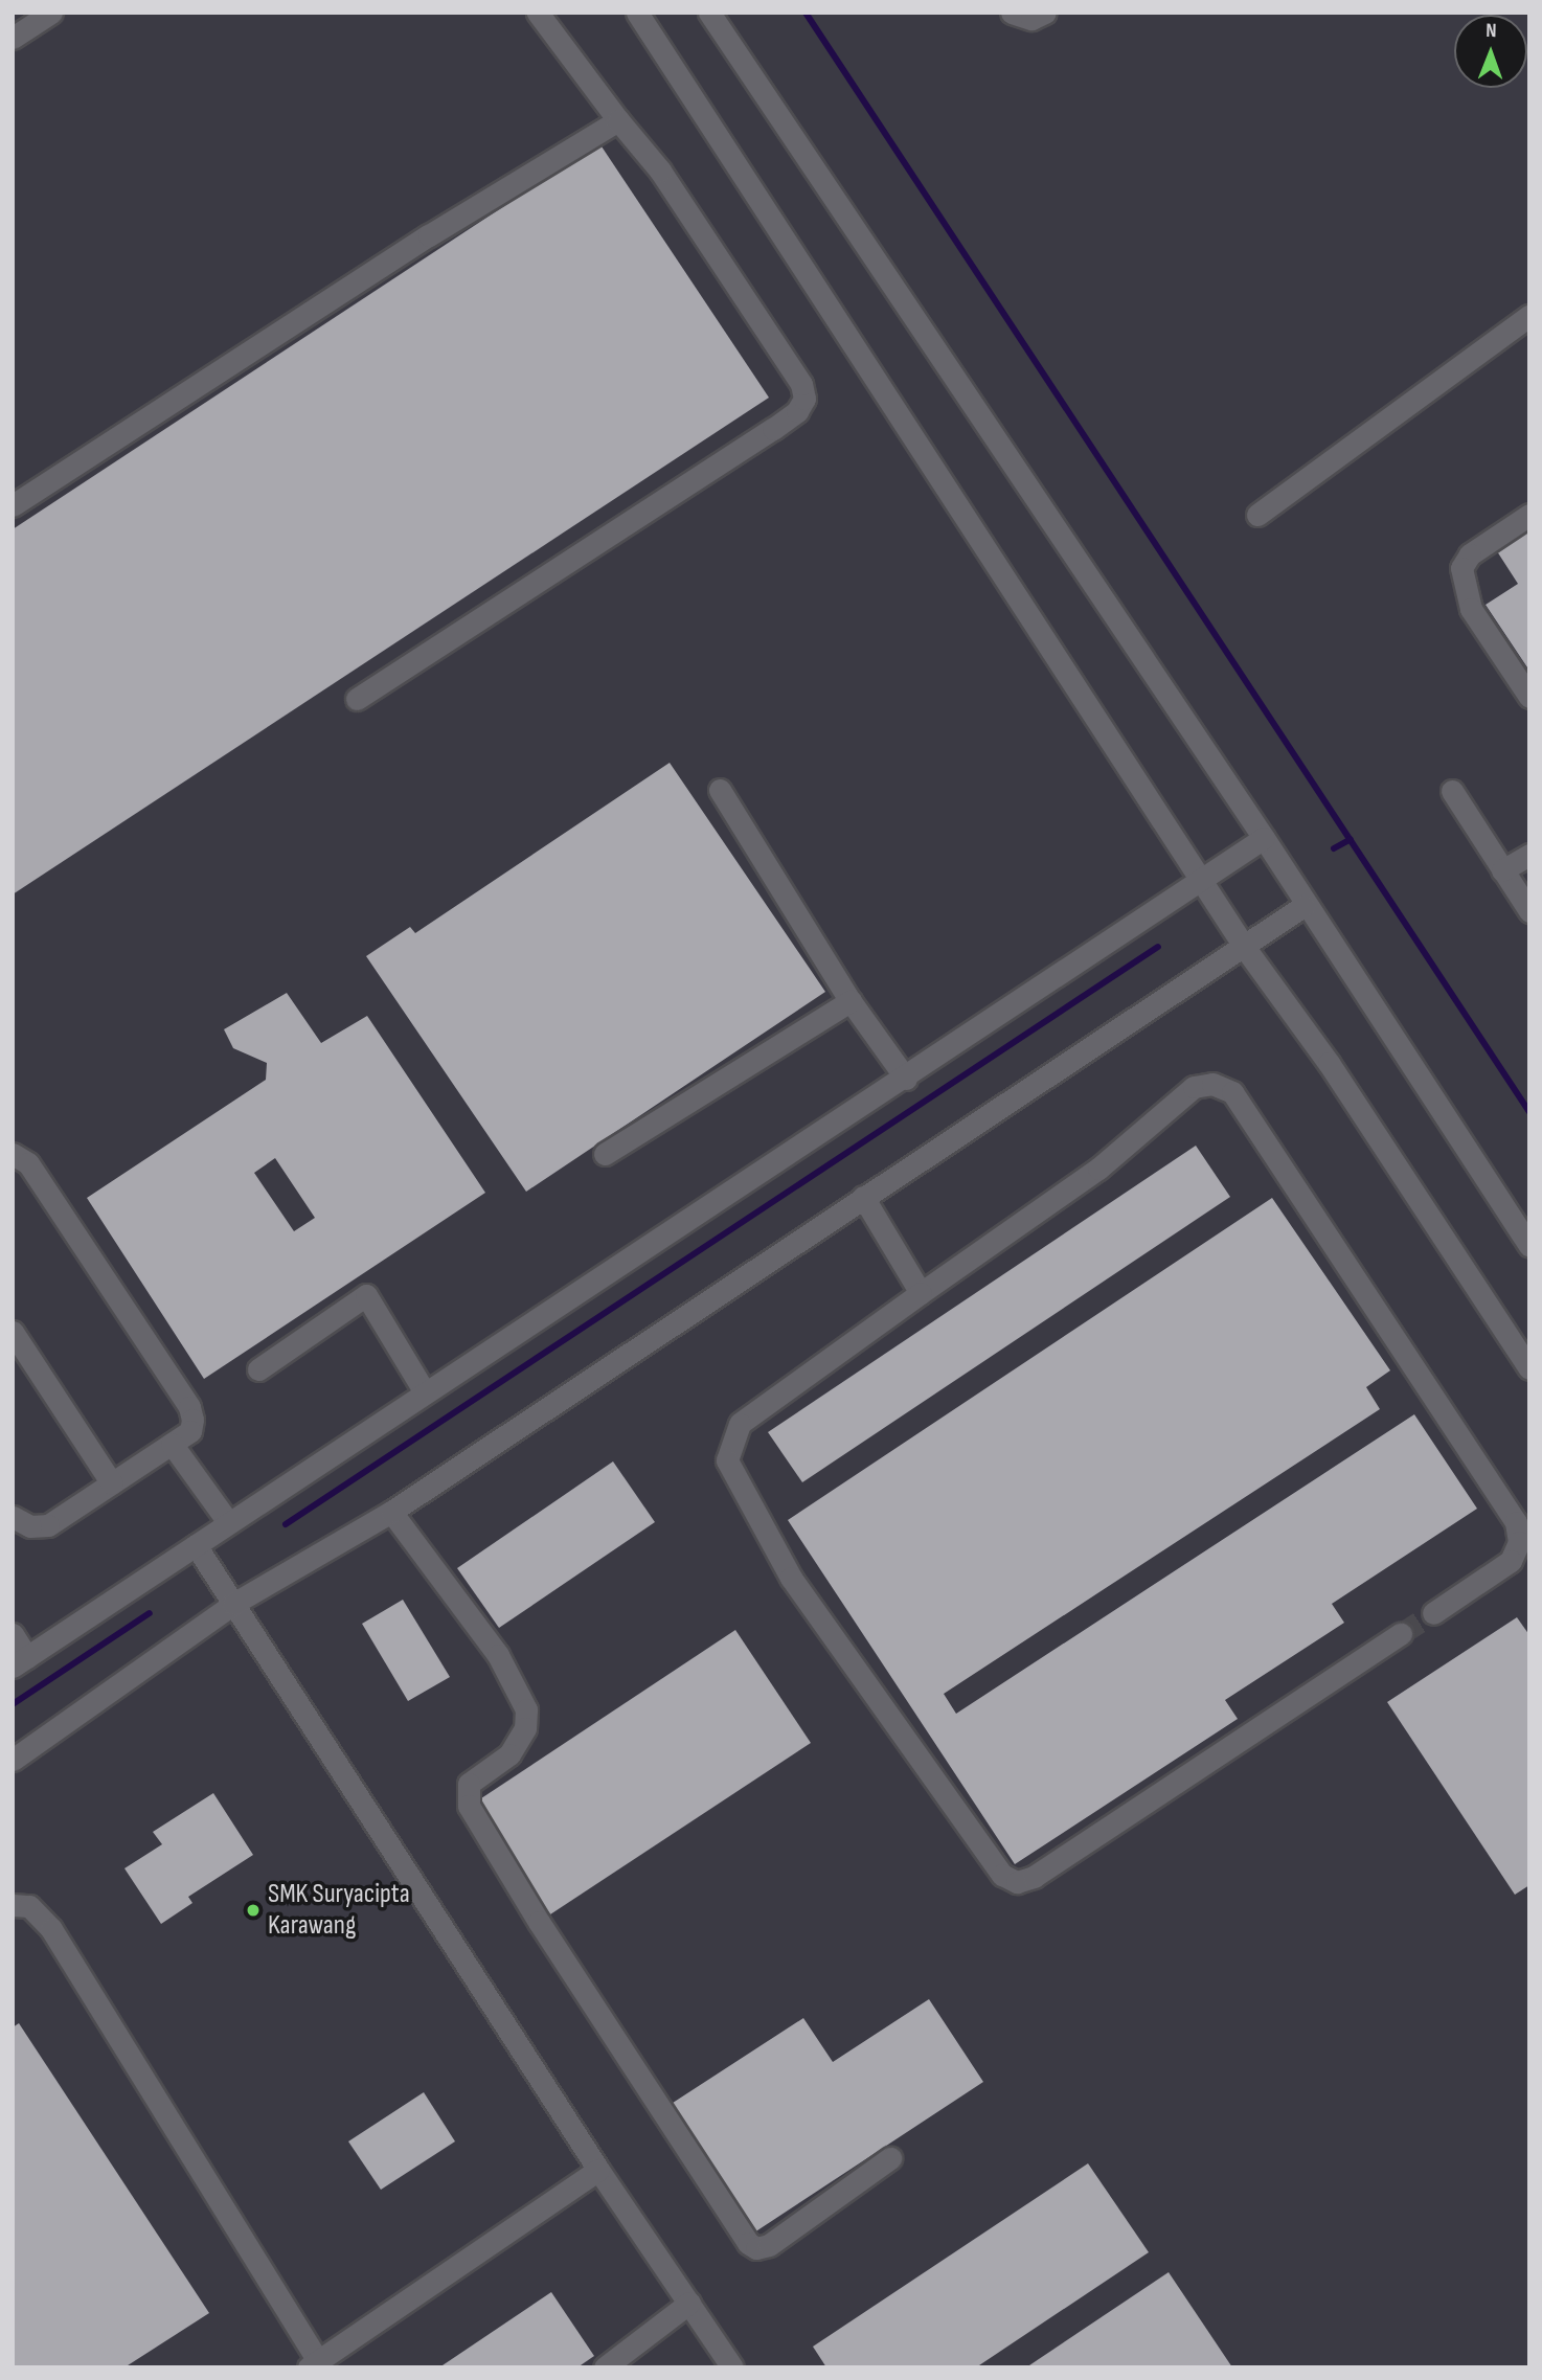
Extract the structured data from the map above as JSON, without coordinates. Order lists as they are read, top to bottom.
{
  "places": ["SMK Suryacipta Karawang"],
  "north": "top"
}
